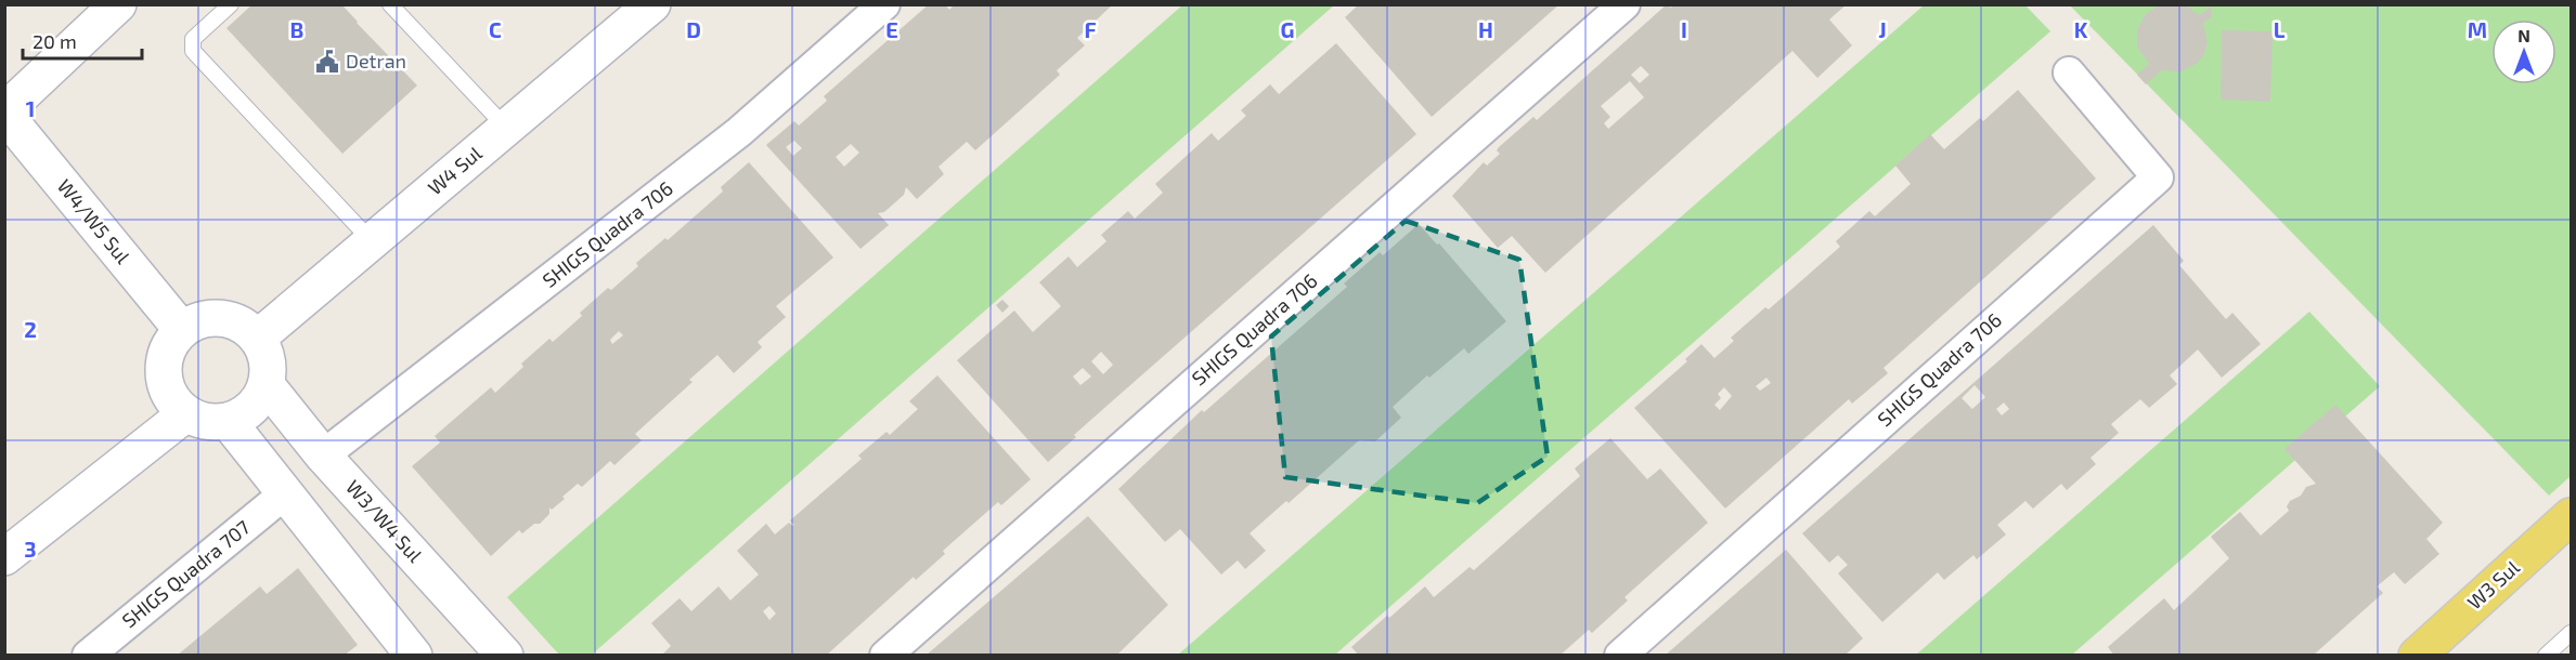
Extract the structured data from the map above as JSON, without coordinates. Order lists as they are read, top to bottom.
{
  "streets": {
    "main road": [
      "W4 Sul",
      "W4/W5 Sul",
      "W3/W4 Sul",
      "W3 Sul"
    ],
    "street": ["SHIGS Quadra 706", "SHIGS Quadra 707"]
  },
  "crossings": [
    ["W4 Sul", "W4/W5 Sul"],
    ["W4 Sul", "W3/W4 Sul"],
    ["W4/W5 Sul", "W3/W4 Sul"],
    ["SHIGS Quadra 706", "W3/W4 Sul"]
  ],
  "places": {
    "public building": ["Detran"]
  },
  "scale_bar": "20 m",
  "north": "top",
  "grid": {
    "columns": [
      "B",
      "C",
      "D",
      "E",
      "F",
      "G",
      "H",
      "I",
      "J",
      "K",
      "L",
      "M"
    ],
    "rows": ["1", "2", "3"]
  }
}
